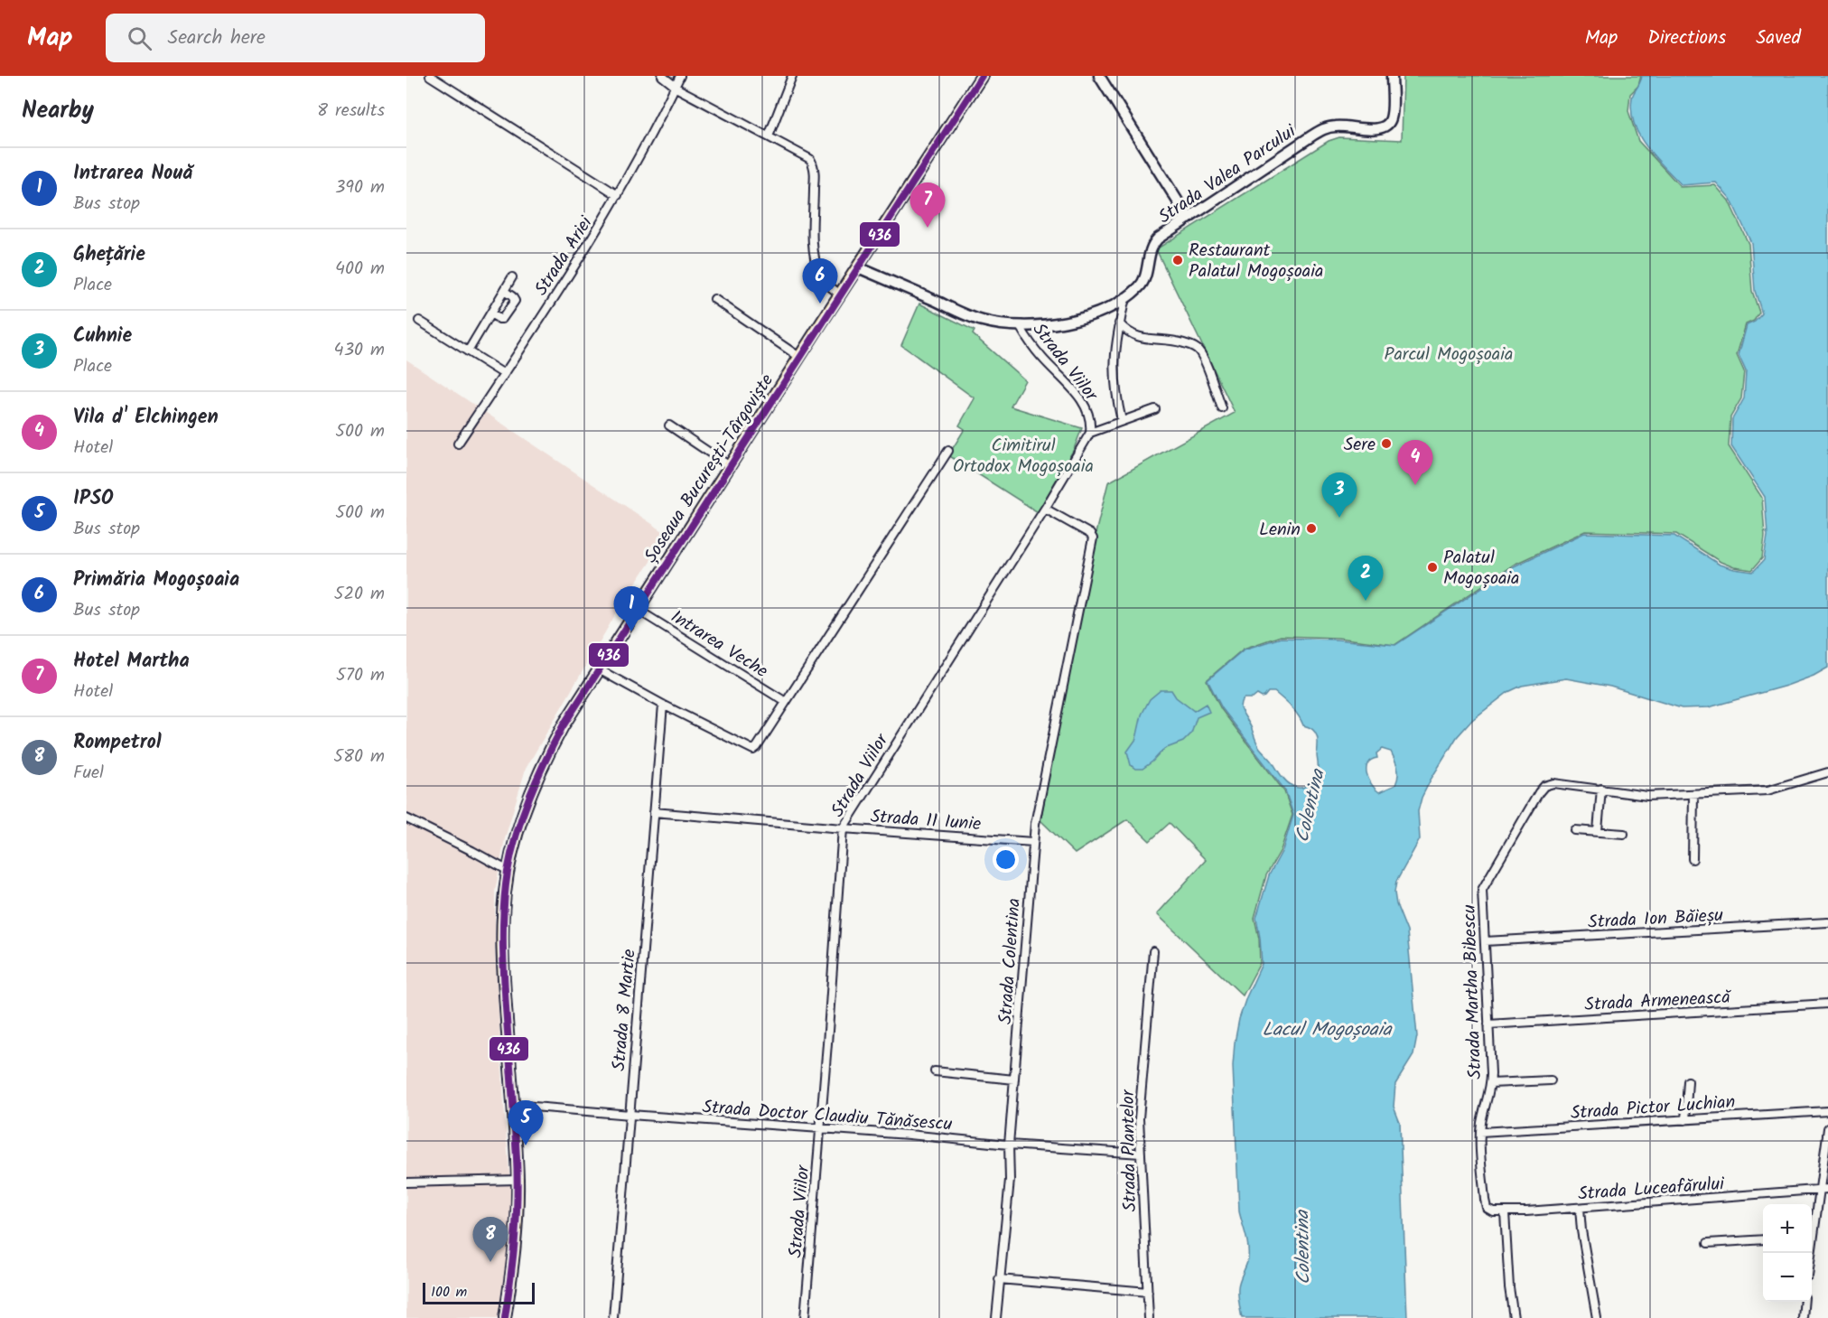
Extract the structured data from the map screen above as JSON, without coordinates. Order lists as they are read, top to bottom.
{
  "streets": {
    "main road": ["Șoseaua București-Târgoviște"],
    "street": [
      "Strada Valea Parcului",
      "Strada Ariei",
      "Strada Viilor",
      "Intrarea Veche",
      "Strada 11 Iunie",
      "Strada Ion Băieșu",
      "Strada Colentina",
      "Strada Martha Bibescu",
      "Strada Armenească",
      "Strada 8 Martie",
      "Strada Pictor Luchian",
      "Strada Doctor Claudiu Tănăsescu",
      "Strada Plantelor",
      "Strada Luceafărului"
    ]
  },
  "crossings": [
    ["Strada Valea Parcului", "Strada Viilor"],
    ["Strada Valea Parcului", "Șoseaua București-Târgoviște"],
    ["Strada Viilor", "Strada 11 Iunie"],
    ["Strada Viilor", "Strada Colentina"],
    ["Strada Viilor", "Strada Doctor Claudiu Tănăsescu"],
    ["Șoseaua București-Târgoviște", "Intrarea Veche"],
    ["Șoseaua București-Târgoviște", "Strada Doctor Claudiu Tănăsescu"],
    ["Strada 11 Iunie", "Strada Colentina"],
    ["Strada 11 Iunie", "Strada 8 Martie"],
    ["Strada Ion Băieșu", "Strada Martha Bibescu"],
    ["Strada Colentina", "Strada Doctor Claudiu Tănăsescu"],
    ["Strada Martha Bibescu", "Strada Armenească"],
    ["Strada Martha Bibescu", "Strada Pictor Luchian"],
    ["Strada Martha Bibescu", "Strada Luceafărului"],
    ["Strada 8 Martie", "Strada Doctor Claudiu Tănăsescu"],
    ["Strada Doctor Claudiu Tănăsescu", "Strada Plantelor"]
  ],
  "water": ["Colentina", "Lacul Mogoșoaia"],
  "parks": ["Parcul Mogoșoaia", "Cimitirul Ortodox Mogoșoaia"],
  "places": [
    "Restaurant Palatul Mogoșoaia",
    "Sere",
    "Lenin",
    "Palatul Mogoșoaia"
  ],
  "lines": ["transit line 436"],
  "scale_bar": "100 m",
  "page": {
    "header": "Map",
    "search": "Search here",
    "nav": ["Map", "Directions", "Saved"],
    "heading": ["Nearby", "8 results"],
    "list": [
      {
        "mark": "1",
        "name": "Intrarea Nouă",
        "note": "Bus stop",
        "value": "390 m"
      },
      {
        "mark": "2",
        "name": "Ghețărie",
        "note": "Place",
        "value": "400 m"
      },
      {
        "mark": "3",
        "name": "Cuhnie",
        "note": "Place",
        "value": "430 m"
      },
      {
        "mark": "4",
        "name": "Vila d' Elchingen",
        "note": "Hotel",
        "value": "500 m"
      },
      {
        "mark": "5",
        "name": "IPSO",
        "note": "Bus stop",
        "value": "500 m"
      },
      {
        "mark": "6",
        "name": "Primăria Mogoșoaia",
        "note": "Bus stop",
        "value": "520 m"
      },
      {
        "mark": "7",
        "name": "Hotel Martha",
        "note": "Hotel",
        "value": "570 m"
      },
      {
        "mark": "8",
        "name": "Rompetrol",
        "note": "Fuel",
        "value": "580 m"
      }
    ],
    "pins": [
      "7",
      "6",
      "4",
      "3",
      "2",
      "1",
      "5",
      "8"
    ],
    "map_buttons": ["+", "−"],
    "scale": "100 m"
  }
}
